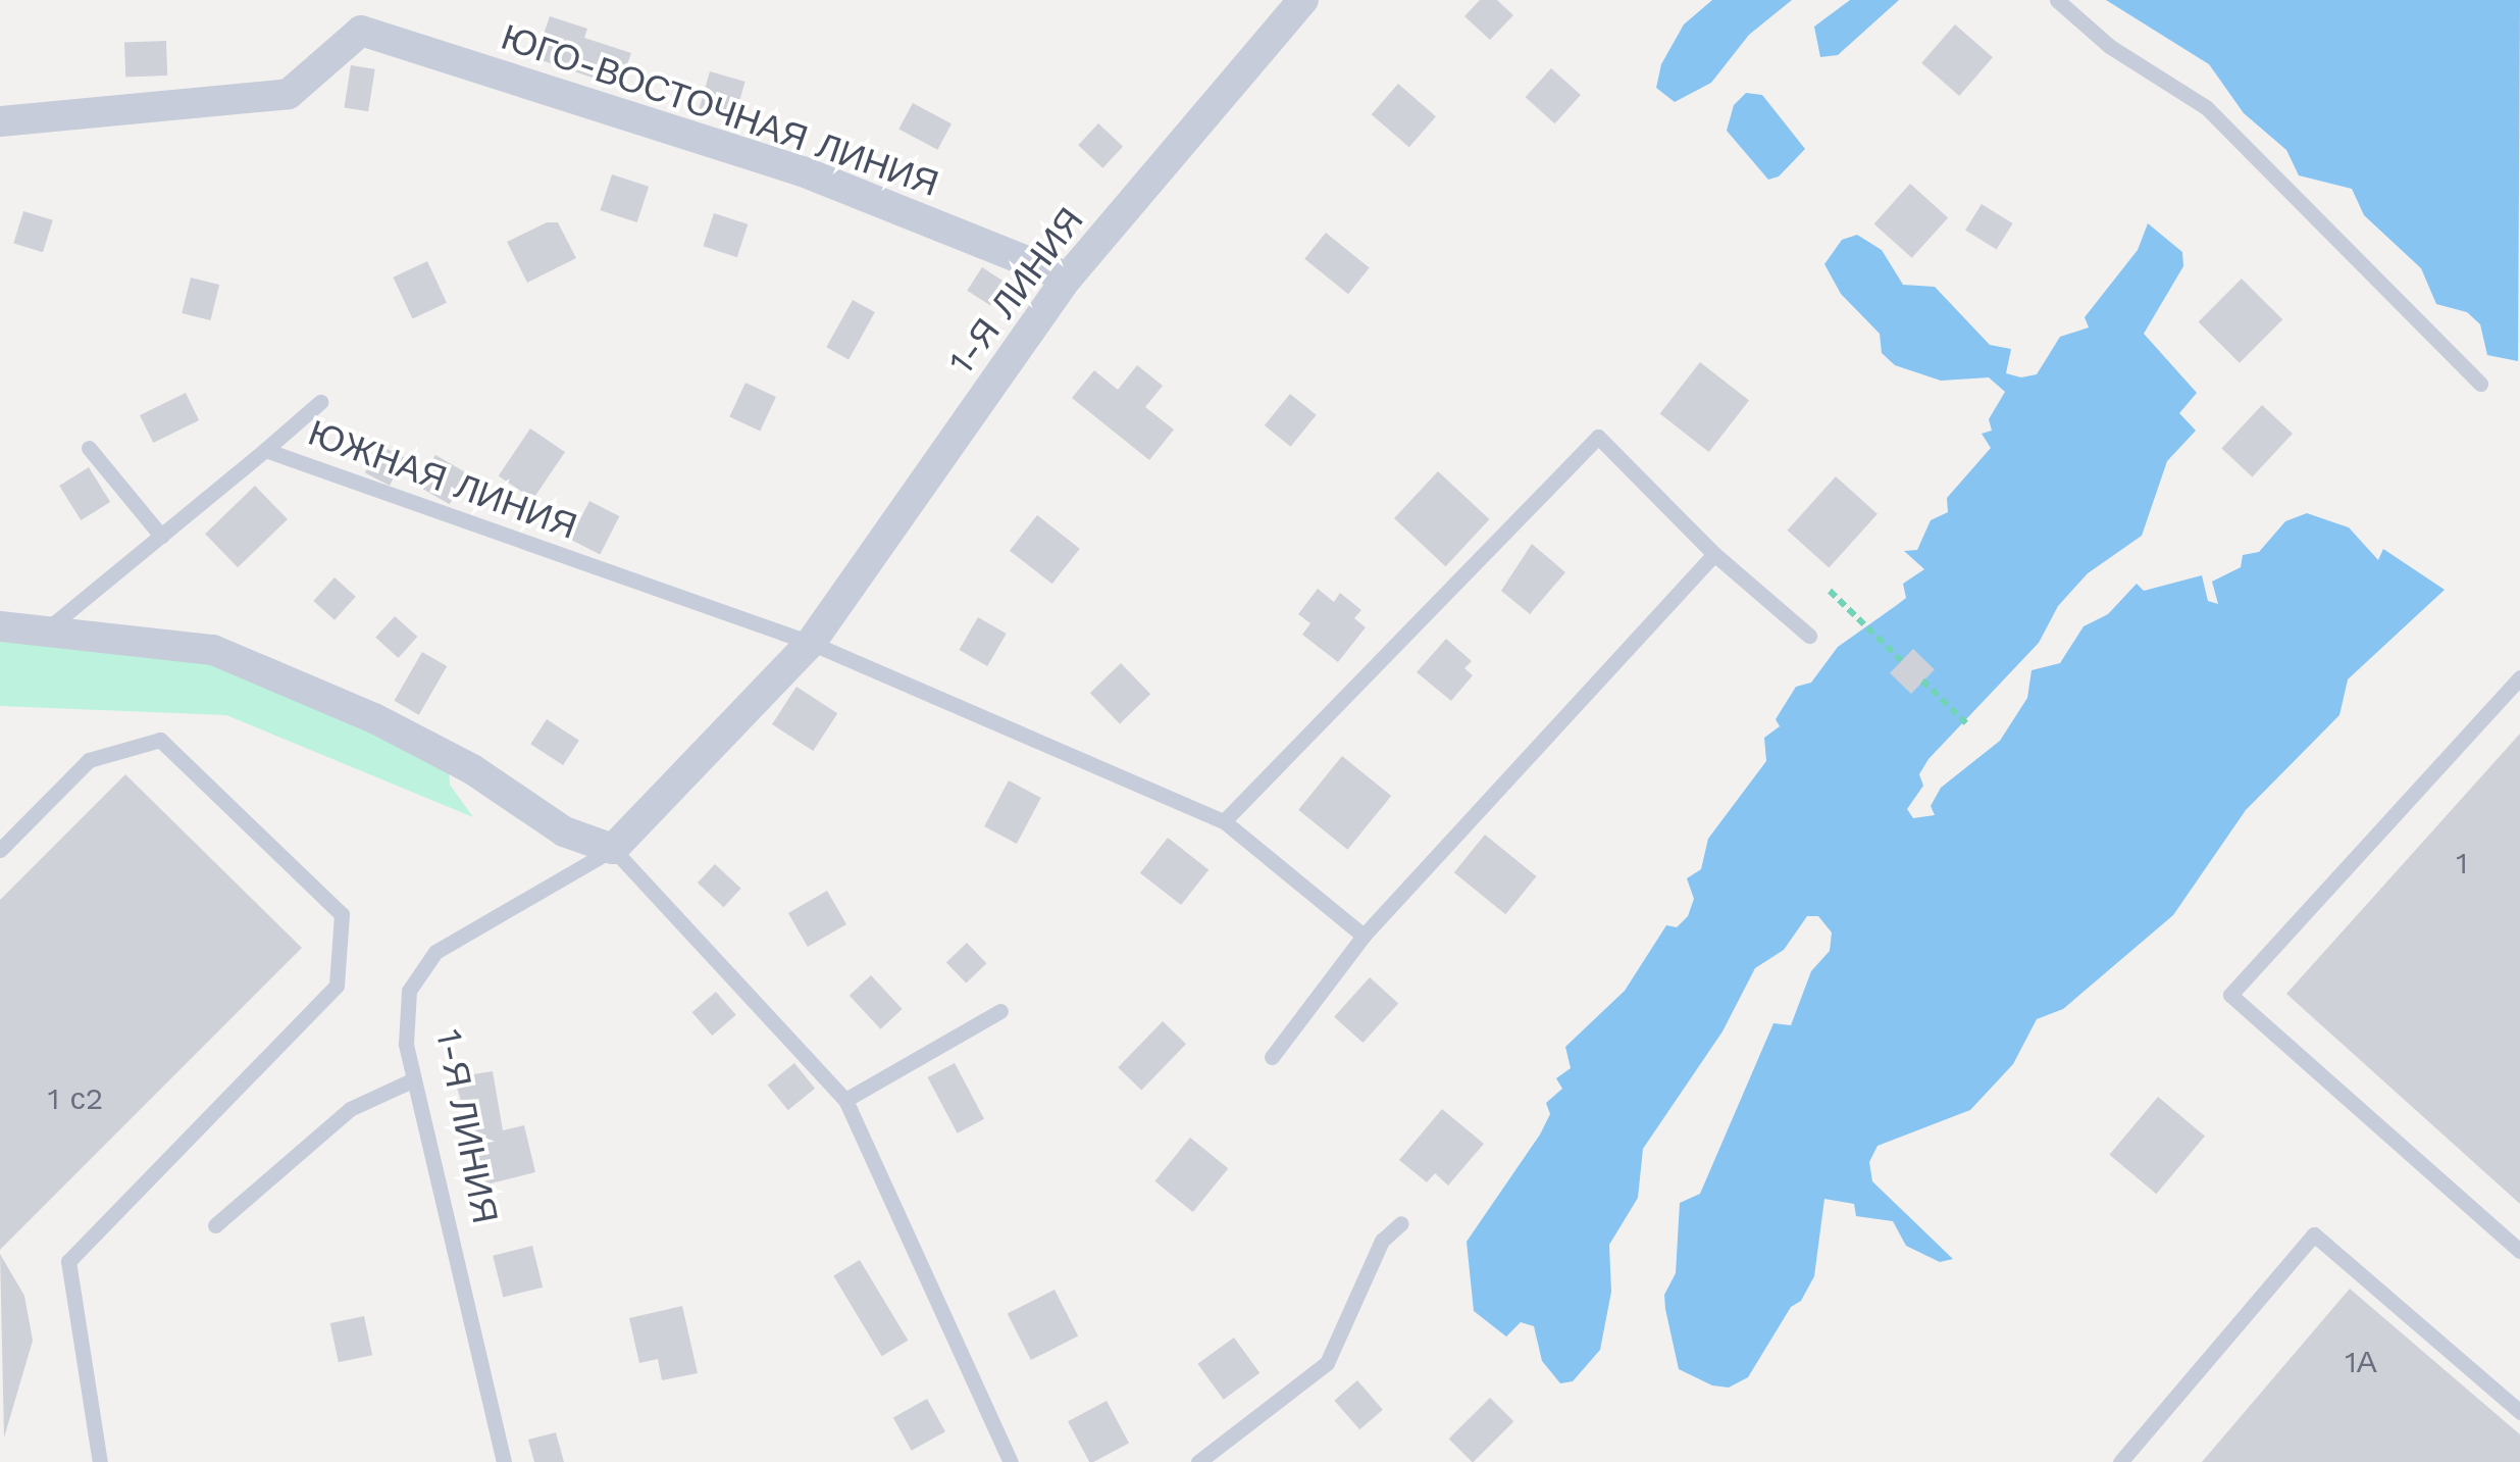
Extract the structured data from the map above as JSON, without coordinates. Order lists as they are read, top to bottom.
{
  "streets": {
    "street": ["ЮГО-ВОСТОЧНАЯ ЛИНИЯ", "1-Я ЛИНИЯ"],
    "lane": ["ЮЖНАЯ ЛИНИЯ"]
  },
  "crossings": [
    ["ЮГО-ВОСТОЧНАЯ ЛИНИЯ", "1-Я ЛИНИЯ"],
    ["1-Я ЛИНИЯ", "ЮЖНАЯ ЛИНИЯ"]
  ],
  "house_numbers": ["1", "1 с2", "1А"]
}
